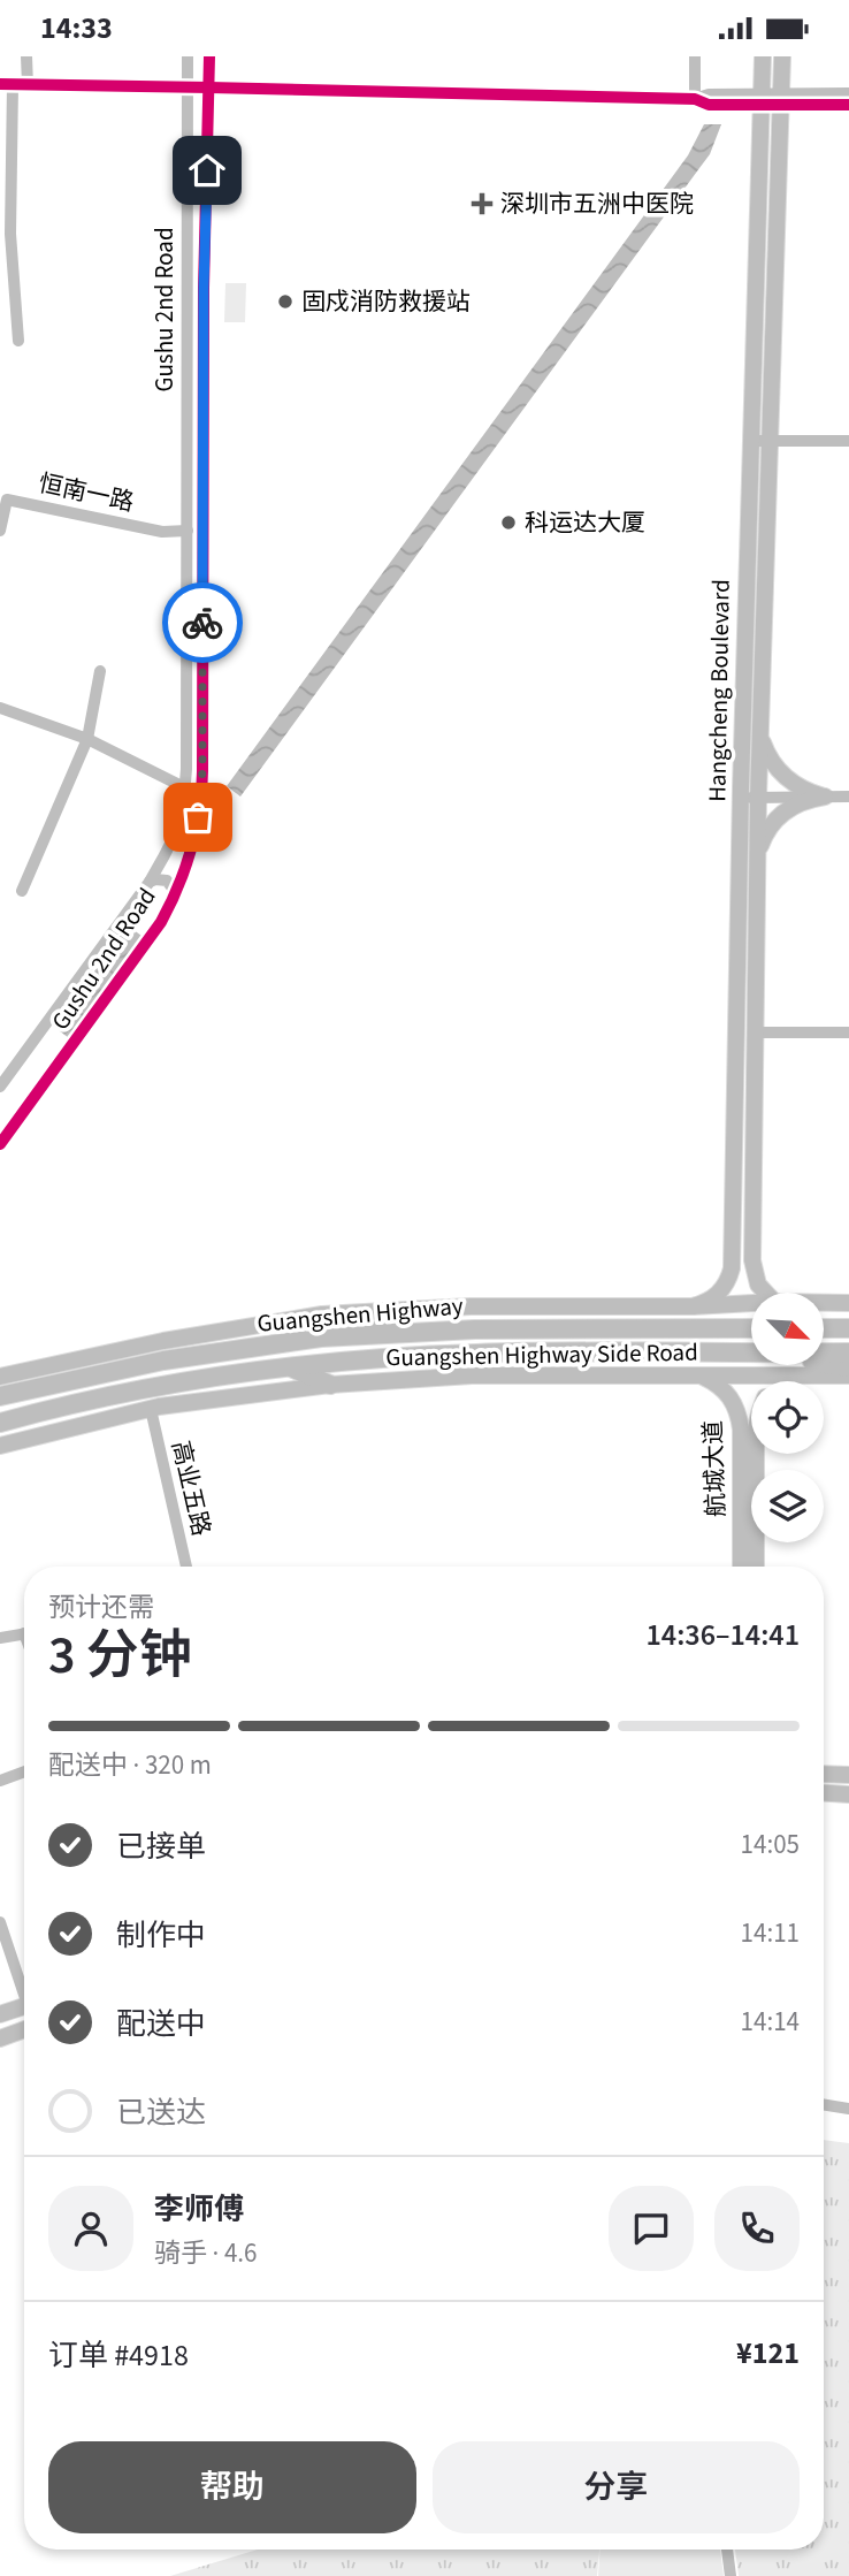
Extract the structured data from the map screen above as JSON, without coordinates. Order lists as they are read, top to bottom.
{
  "streets": {
    "highway": ["Guangshen Highway"],
    "main road": ["Hangcheng Boulevard", "Guangshen Highway Side Road", "航城大道"],
    "street": ["Gushu 2nd Road", "恒南一路", "高业五路"]
  },
  "crossings": [
    ["Gushu 2nd Road", "恒南一路"],
    ["Hangcheng Boulevard", "Guangshen Highway Side Road"],
    ["Guangshen Highway Side Road", "航城大道"],
    ["Guangshen Highway Side Road", "高业五路"]
  ],
  "places": {
    "health": ["深圳市五洲中医院"],
    "other": ["固戍消防救援站", "科运达大厦"]
  },
  "north": "bottom right",
  "page": {
    "status": "14:33",
    "heading": ["3 分钟", "预计还需", "14:36–14:41"],
    "panel": [
      "李师傅",
      "骑手 · 4.6",
      "订单 #4918",
      "¥121"
    ],
    "bar": "配送中 · 320 m",
    "list": [
      ["已接单", "14:05"],
      ["制作中", "14:11"],
      ["配送中", "14:14"],
      "已送达"
    ],
    "buttons": ["帮助", "分享"]
  }
}
